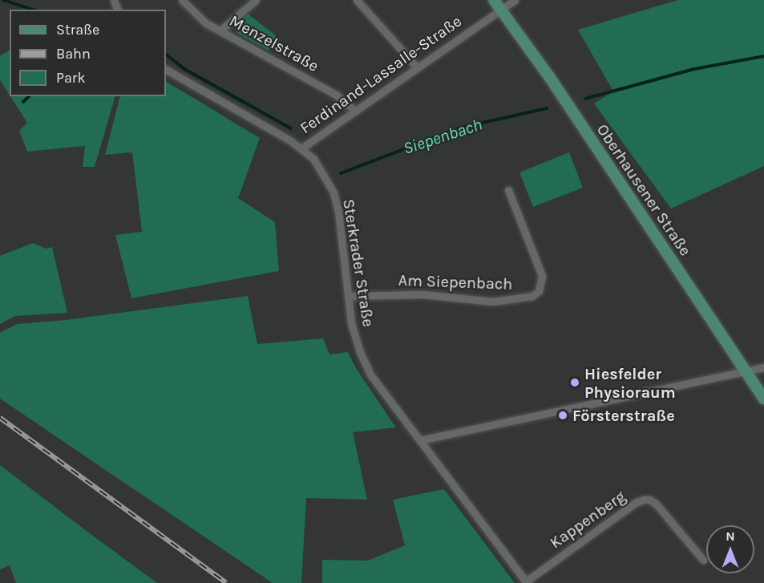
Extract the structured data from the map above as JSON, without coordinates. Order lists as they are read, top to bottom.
{
  "streets": {
    "main road": ["Oberhausener Straße"],
    "street": [
      "Menzelstraße",
      "Ferdinand-Lassalle-Straße",
      "Sterkrader Straße",
      "Am Siepenbach",
      "Kappenberg"
    ]
  },
  "crossings": [
    ["Menzelstraße", "Ferdinand-Lassalle-Straße"],
    ["Ferdinand-Lassalle-Straße", "Oberhausener Straße"],
    ["Ferdinand-Lassalle-Straße", "Sterkrader Straße"],
    ["Sterkrader Straße", "Am Siepenbach"],
    ["Sterkrader Straße", "Kappenberg"]
  ],
  "water": ["Siepenbach"],
  "places": ["Hiesfelder Physioraum", "Försterstraße"],
  "legend": ["Straße", "Bahn", "Park"],
  "north": "top"
}
